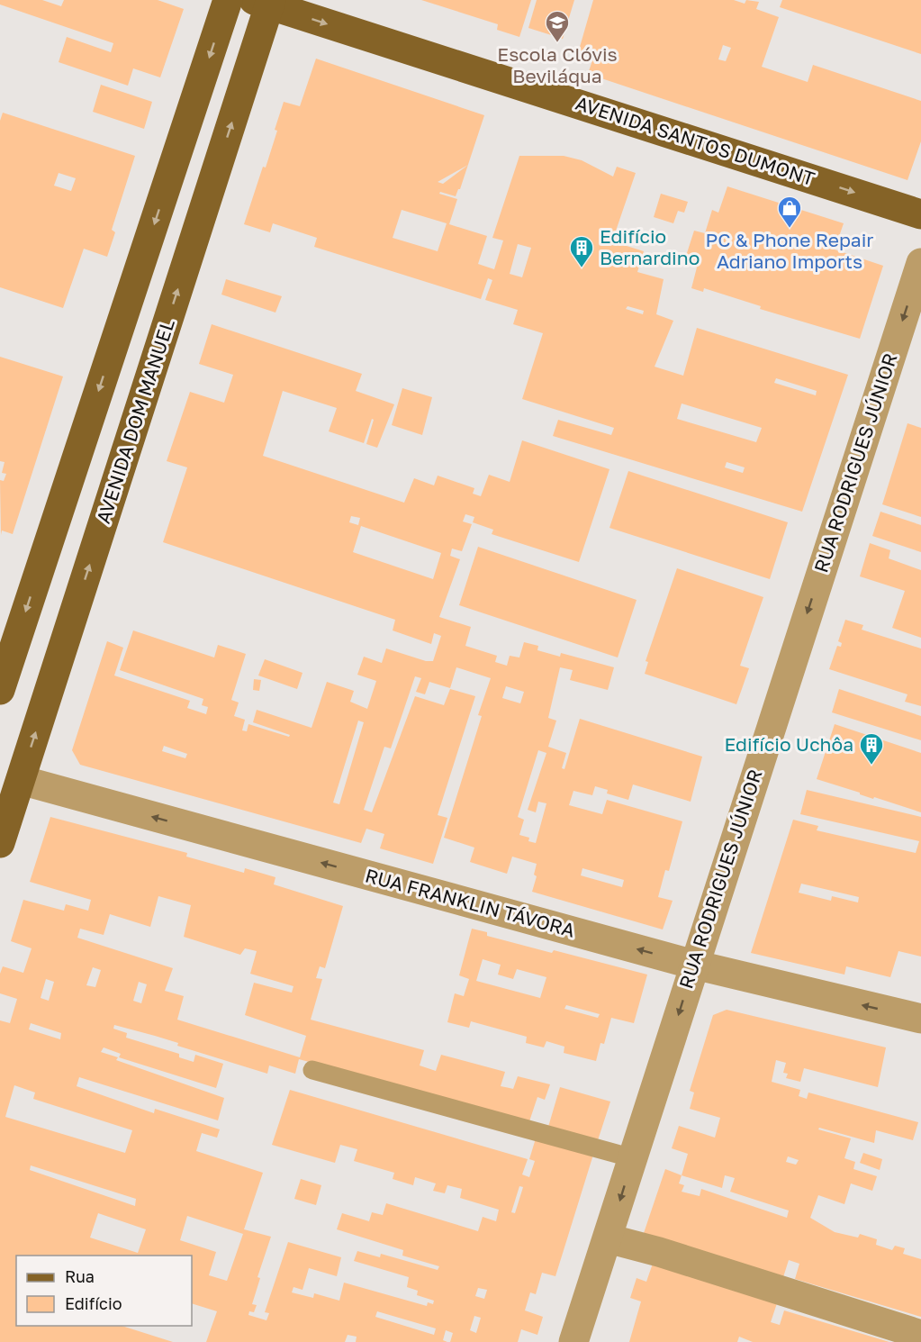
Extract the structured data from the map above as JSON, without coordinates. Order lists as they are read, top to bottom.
{
  "streets": {
    "main road": ["AVENIDA SANTOS DUMONT", "AVENIDA DOM MANUEL"],
    "street": ["RUA RODRIGUES JÚNIOR", "RUA FRANKLIN TÁVORA"]
  },
  "crossings": [
    ["AVENIDA SANTOS DUMONT", "AVENIDA DOM MANUEL"],
    ["AVENIDA DOM MANUEL", "RUA FRANKLIN TÁVORA"],
    ["RUA RODRIGUES JÚNIOR", "RUA FRANKLIN TÁVORA"]
  ],
  "one_way": ["AVENIDA SANTOS DUMONT", "RUA RODRIGUES JÚNIOR", "RUA FRANKLIN TÁVORA"],
  "places": {
    "school or university": ["Escola Clóvis Beviláqua"],
    "shop": ["PC & Phone Repair Adriano Imports"],
    "building": ["Edifício Bernardino", "Edifício Uchôa"]
  },
  "legend": ["Rua", "Edifício"]
}
